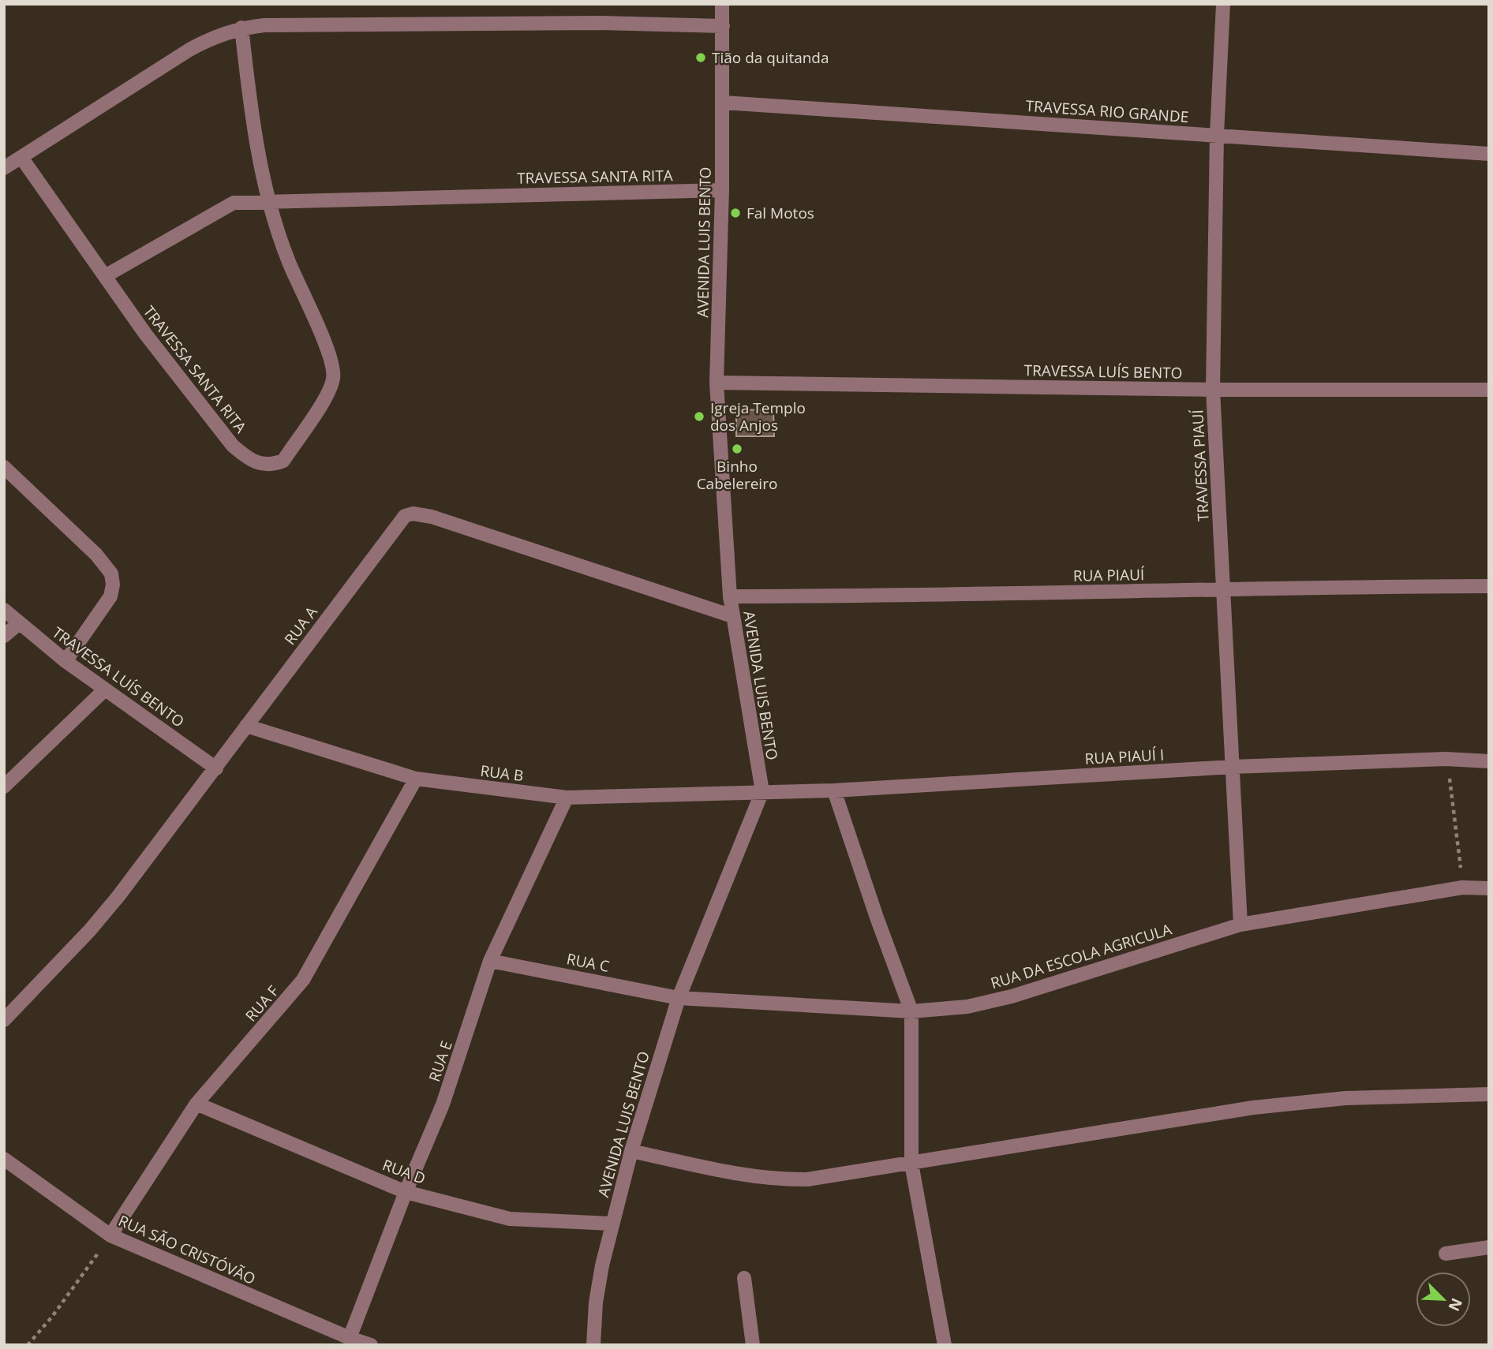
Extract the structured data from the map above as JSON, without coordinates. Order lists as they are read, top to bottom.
{
  "streets": {
    "street": [
      "TRAVESSA RIO GRANDE",
      "TRAVESSA SANTA RITA",
      "AVENIDA LUIS BENTO",
      "TRAVESSA LUÍS BENTO",
      "TRAVESSA PIAUÍ",
      "RUA PIAUÍ",
      "RUA A",
      "RUA PIAUÍ I",
      "RUA B",
      "RUA DA ESCOLA AGRICULA",
      "RUA C",
      "RUA F",
      "RUA E",
      "RUA D",
      "RUA SÃO CRISTÓVÃO"
    ]
  },
  "crossings": [
    ["TRAVESSA RIO GRANDE", "AVENIDA LUIS BENTO"],
    ["TRAVESSA RIO GRANDE", "TRAVESSA PIAUÍ"],
    ["TRAVESSA SANTA RITA", "AVENIDA LUIS BENTO"],
    ["AVENIDA LUIS BENTO", "TRAVESSA LUÍS BENTO"],
    ["AVENIDA LUIS BENTO", "RUA PIAUÍ"],
    ["AVENIDA LUIS BENTO", "RUA A"],
    ["AVENIDA LUIS BENTO", "RUA PIAUÍ I"],
    ["AVENIDA LUIS BENTO", "RUA B"],
    ["AVENIDA LUIS BENTO", "RUA DA ESCOLA AGRICULA"],
    ["AVENIDA LUIS BENTO", "RUA C"],
    ["AVENIDA LUIS BENTO", "RUA D"],
    ["TRAVESSA LUÍS BENTO", "TRAVESSA PIAUÍ"],
    ["TRAVESSA LUÍS BENTO", "RUA A"],
    ["TRAVESSA PIAUÍ", "RUA PIAUÍ"],
    ["TRAVESSA PIAUÍ", "RUA PIAUÍ I"],
    ["TRAVESSA PIAUÍ", "RUA DA ESCOLA AGRICULA"],
    ["RUA A", "RUA B"],
    ["RUA PIAUÍ I", "RUA B"],
    ["RUA B", "RUA F"],
    ["RUA B", "RUA E"],
    ["RUA DA ESCOLA AGRICULA", "RUA C"],
    ["RUA C", "RUA E"],
    ["RUA F", "RUA D"],
    ["RUA F", "RUA SÃO CRISTÓVÃO"],
    ["RUA E", "RUA D"],
    ["RUA E", "RUA SÃO CRISTÓVÃO"]
  ],
  "places": [
    "Tião da quitanda",
    "Fal Motos",
    "Igreja Templo dos Anjos",
    "Binho Cabelereiro"
  ],
  "north": "bottom right"
}
